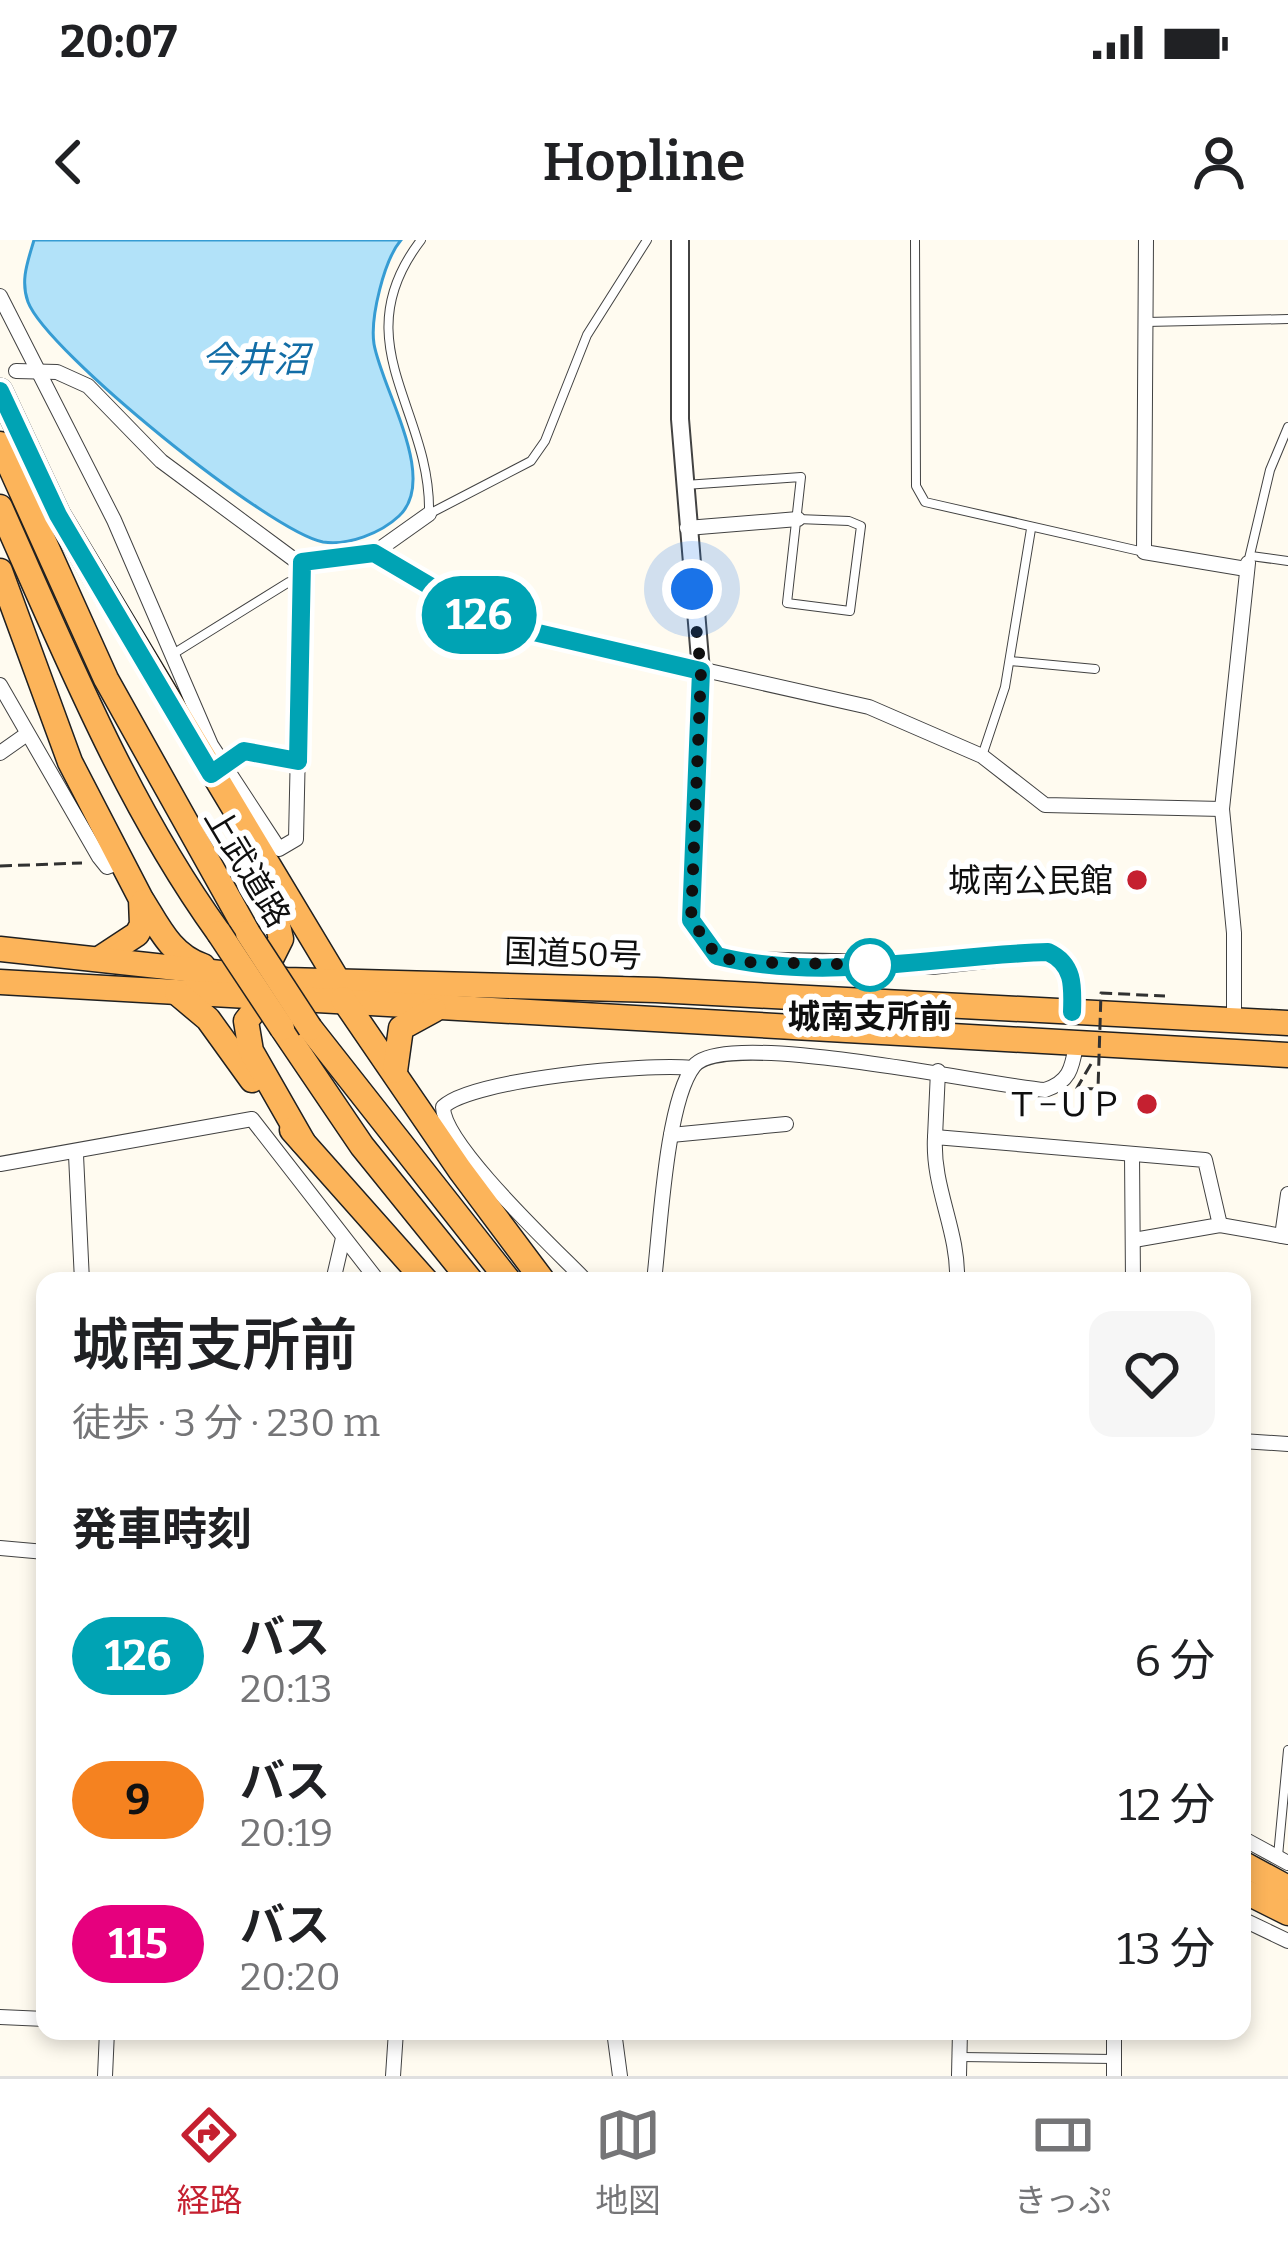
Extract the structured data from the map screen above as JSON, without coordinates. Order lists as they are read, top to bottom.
{
  "streets": {
    "highway": ["上武道路", "国道50号"]
  },
  "water": ["今井沼"],
  "places": ["城南公民館", "城南支所前", "Ｔ−ＵＰ"],
  "lines": ["bus line 126"],
  "page": {
    "status": "20:07",
    "header": "Hopline",
    "on_map": "126",
    "heading": [
      ["城南支所前", "徒歩 · 3 分 · 230 m"],
      "発車時刻"
    ],
    "list": [
      {
        "mark": "126",
        "name": "バス",
        "note": "20:13",
        "value": "6 分"
      },
      {
        "mark": "9",
        "name": "バス",
        "note": "20:19",
        "value": "12 分"
      },
      {
        "mark": "115",
        "name": "バス",
        "note": "20:20",
        "value": "13 分"
      }
    ],
    "tabs": ["経路", "地図", "きっぷ"]
  }
}
